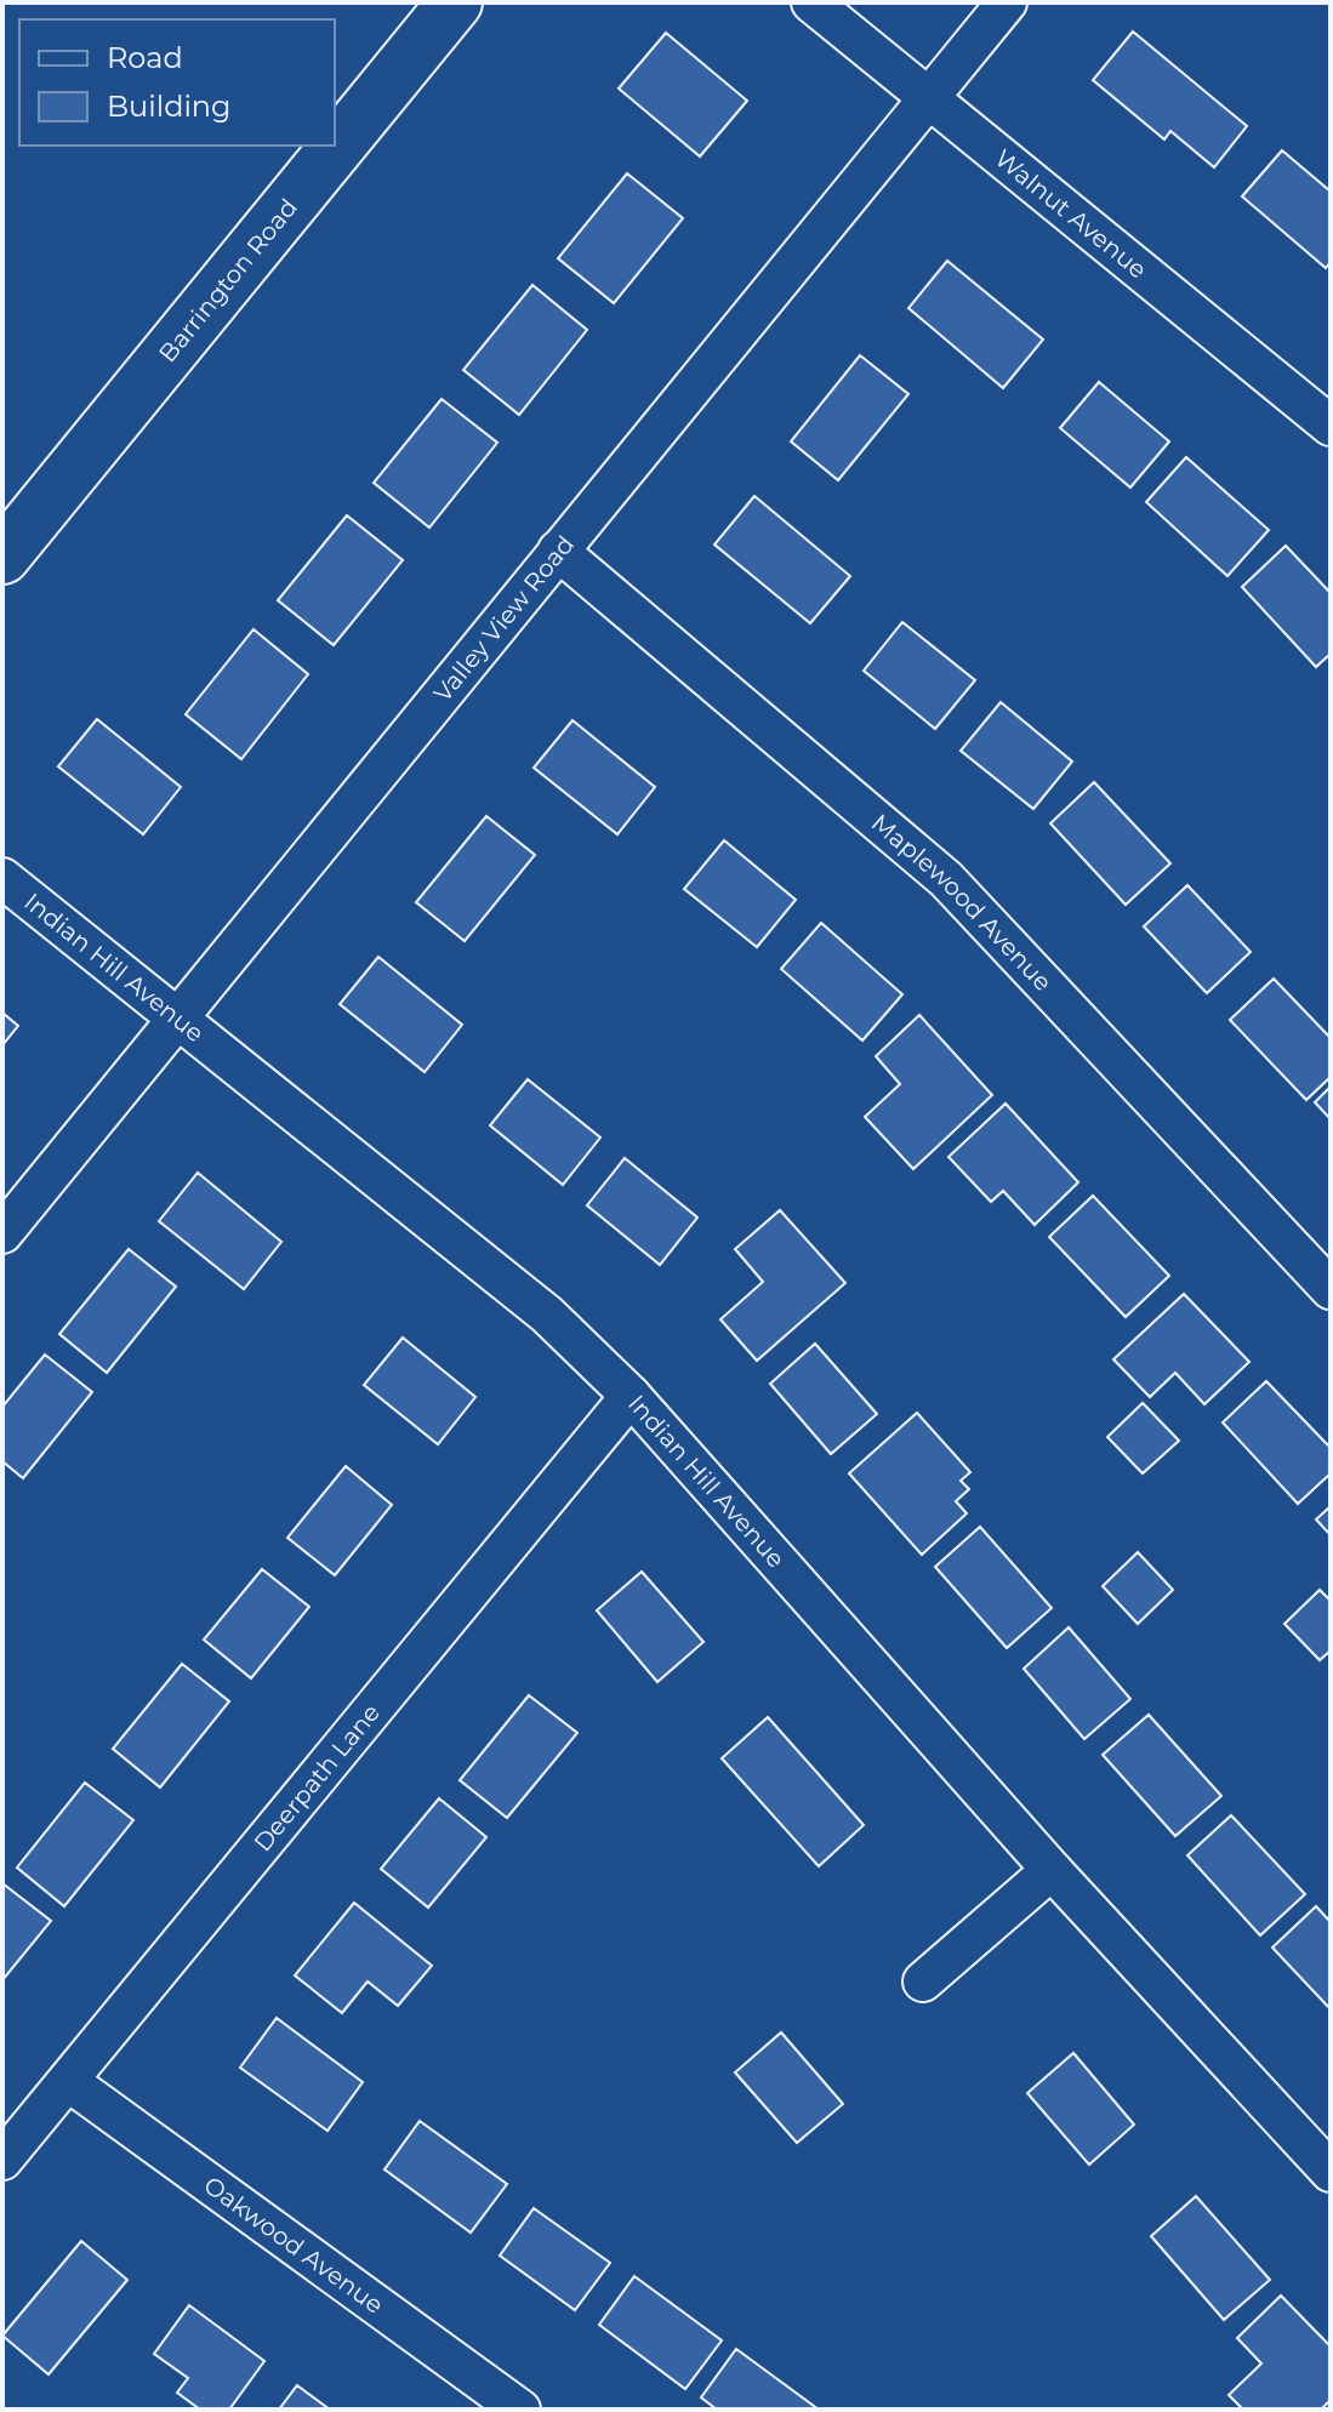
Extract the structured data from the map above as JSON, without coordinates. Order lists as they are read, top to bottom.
{
  "streets": {
    "main road": ["Barrington Road"],
    "street": [
      "Walnut Avenue",
      "Valley View Road",
      "Maplewood Avenue",
      "Indian Hill Avenue",
      "Deerpath Lane",
      "Oakwood Avenue"
    ]
  },
  "crossings": [
    ["Walnut Avenue", "Valley View Road"],
    ["Valley View Road", "Maplewood Avenue"],
    ["Valley View Road", "Indian Hill Avenue"],
    ["Indian Hill Avenue", "Deerpath Lane"],
    ["Deerpath Lane", "Oakwood Avenue"]
  ],
  "legend": ["Road", "Building"]
}
